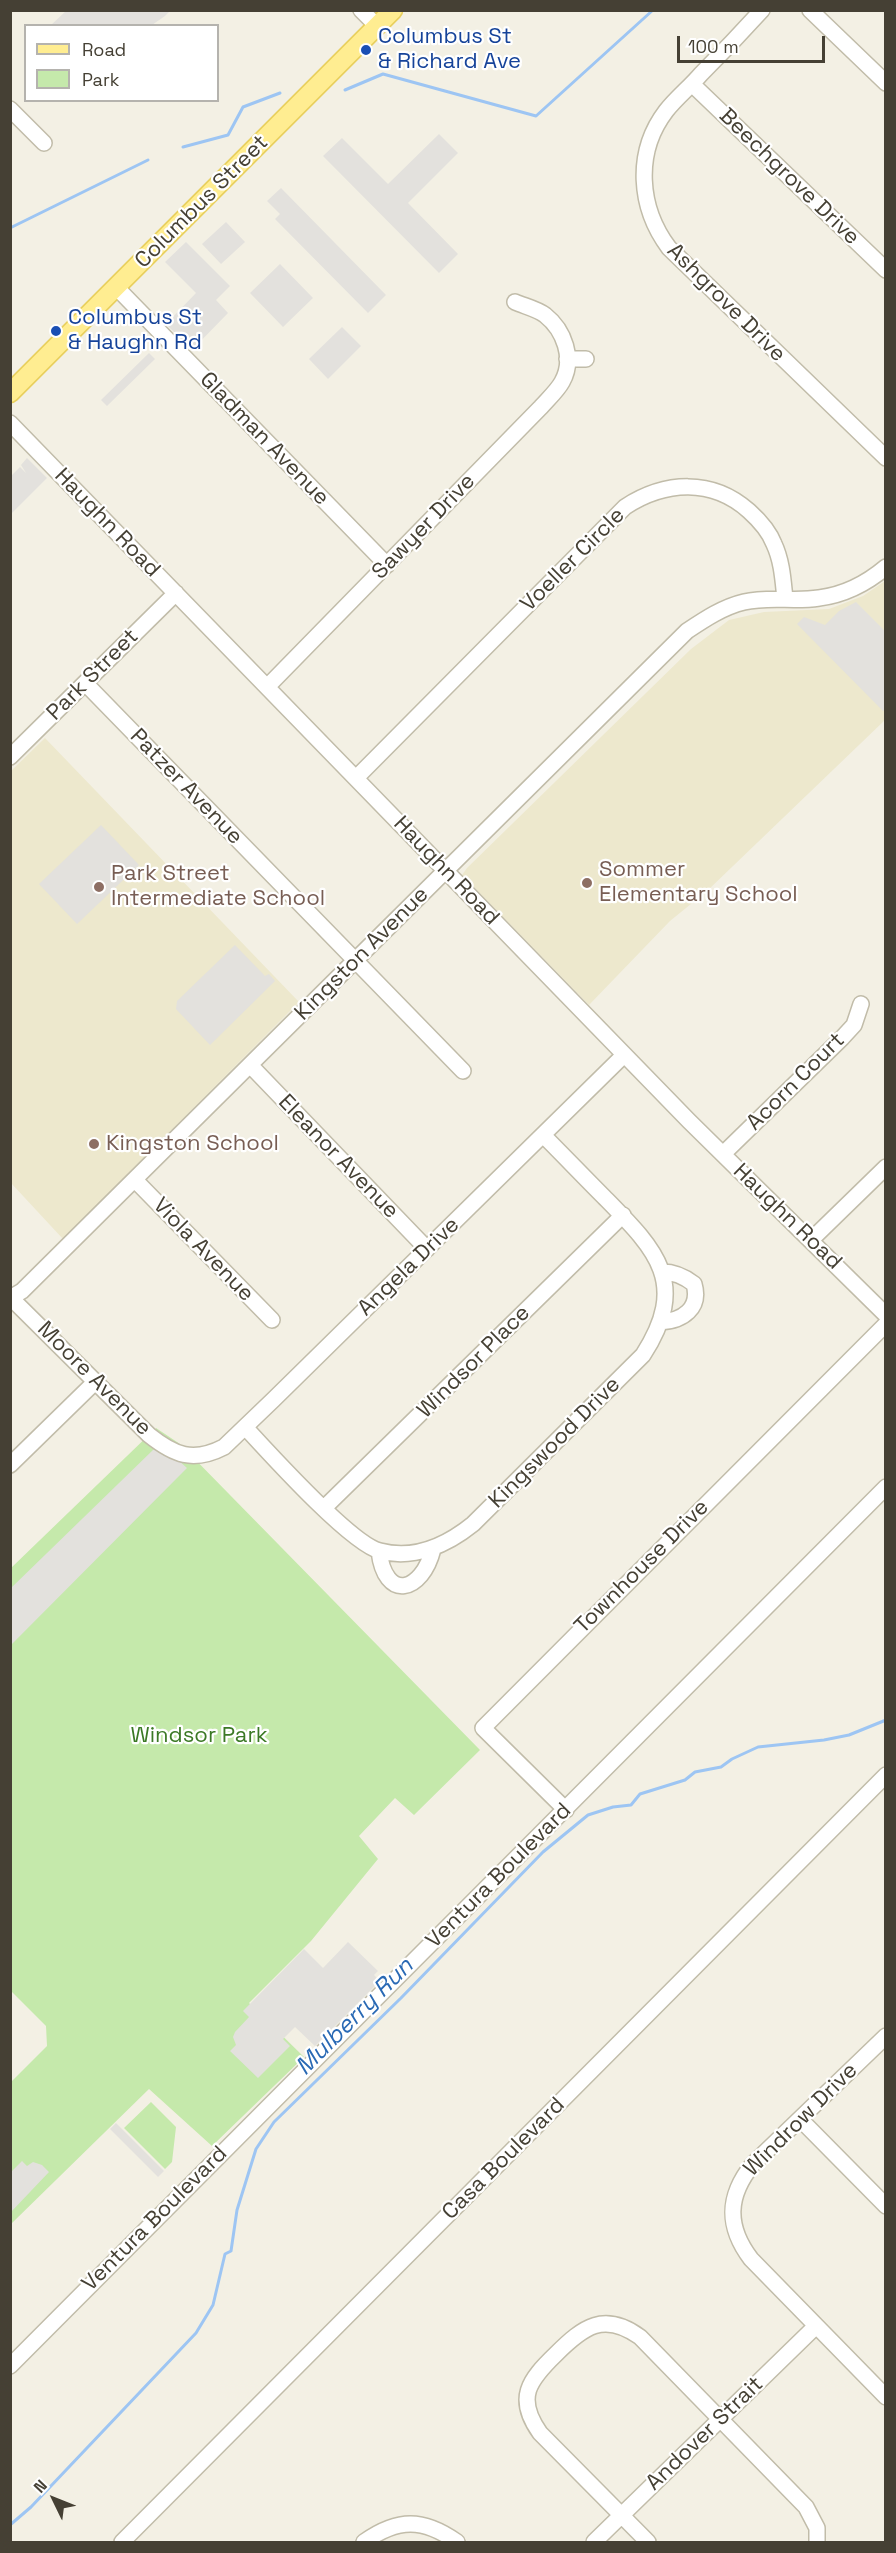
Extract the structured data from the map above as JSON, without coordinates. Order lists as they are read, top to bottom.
{
  "streets": {
    "main road": ["Columbus Street"],
    "street": [
      "Beechgrove Drive",
      "Ashgrove Drive",
      "Gladman Avenue",
      "Haughn Road",
      "Sawyer Drive",
      "Voeller Circle",
      "Park Street",
      "Patzer Avenue",
      "Kingston Avenue",
      "Acorn Court",
      "Eleanor Avenue",
      "Viola Avenue",
      "Angela Drive",
      "Windsor Place",
      "Moore Avenue",
      "Kingswood Drive",
      "Townhouse Drive",
      "Ventura Boulevard",
      "Windrow Drive",
      "Casa Boulevard",
      "Andover Strait"
    ]
  },
  "crossings": [
    ["Beechgrove Drive", "Ashgrove Drive"],
    ["Columbus Street", "Gladman Avenue"],
    ["Gladman Avenue", "Sawyer Drive"],
    ["Haughn Road", "Sawyer Drive"],
    ["Haughn Road", "Voeller Circle"],
    ["Haughn Road", "Park Street"],
    ["Haughn Road", "Kingston Avenue"],
    ["Haughn Road", "Acorn Court"],
    ["Haughn Road", "Angela Drive"],
    ["Voeller Circle", "Kingston Avenue"],
    ["Park Street", "Patzer Avenue"],
    ["Patzer Avenue", "Kingston Avenue"],
    ["Kingston Avenue", "Eleanor Avenue"],
    ["Kingston Avenue", "Viola Avenue"],
    ["Kingston Avenue", "Moore Avenue"],
    ["Eleanor Avenue", "Angela Drive"],
    ["Angela Drive", "Moore Avenue"],
    ["Angela Drive", "Kingswood Drive"],
    ["Windsor Place", "Kingswood Drive"],
    ["Townhouse Drive", "Ventura Boulevard"],
    ["Windrow Drive", "Andover Strait"]
  ],
  "water": ["Mulberry Run"],
  "parks": ["Windsor Park"],
  "places": [
    "Columbus St & Richard Ave",
    "Columbus St & Haughn Rd",
    "Sommer Elementary School",
    "Park Street Intermediate School",
    "Kingston School"
  ],
  "legend": ["Road", "Park"],
  "scale_bar": "100 m",
  "north": "top left"
}
